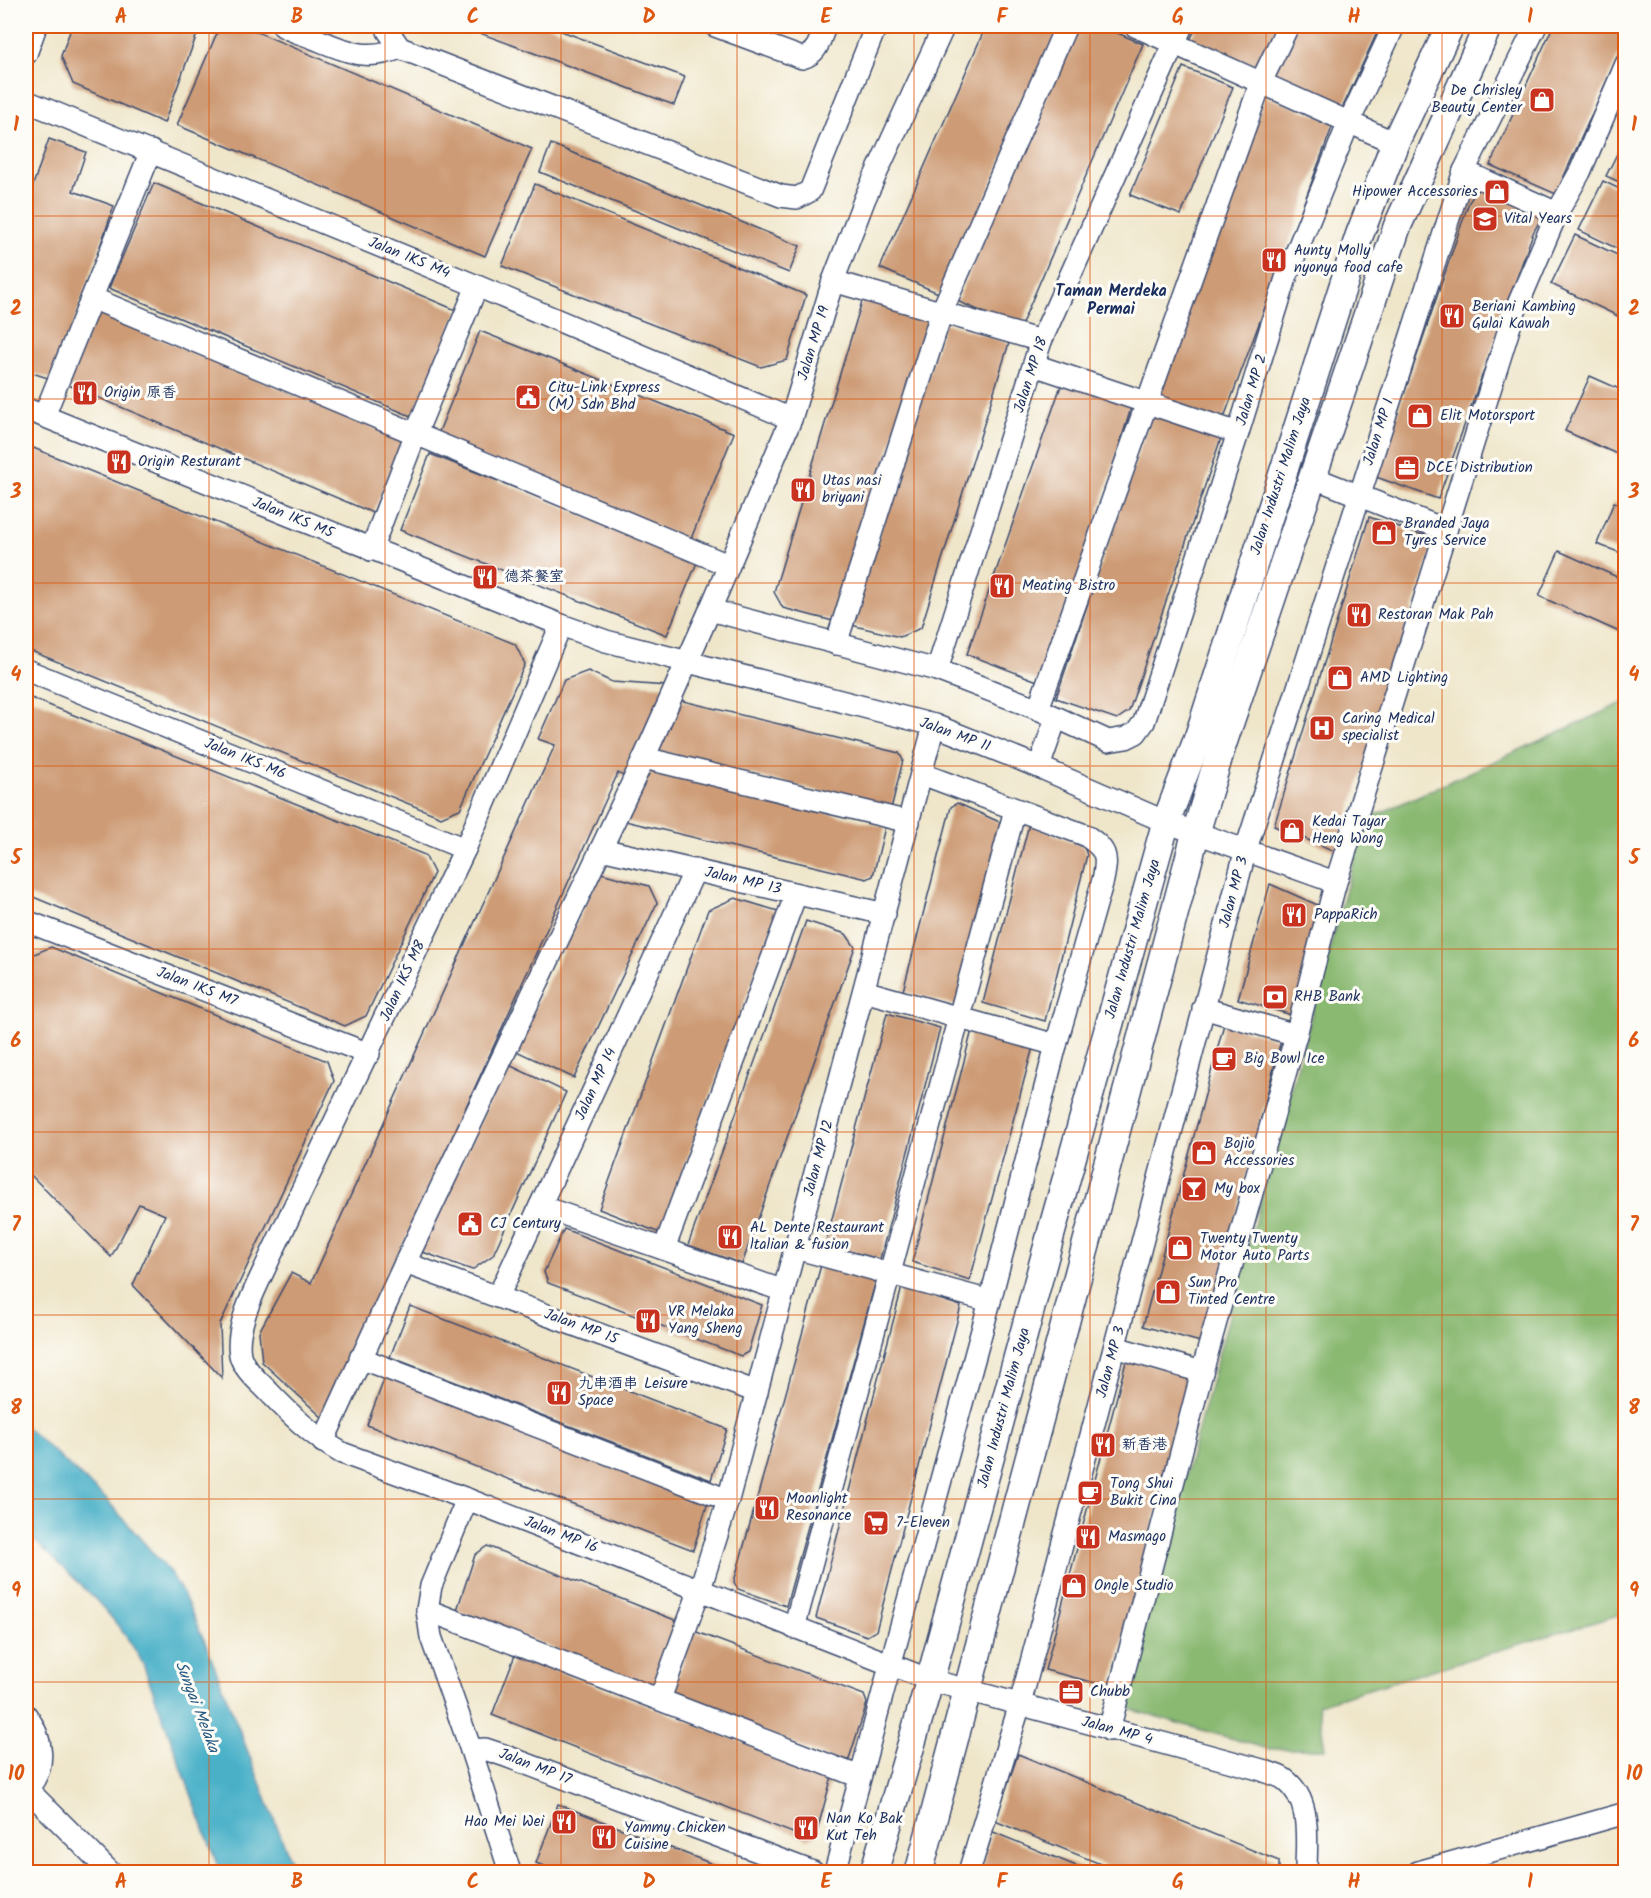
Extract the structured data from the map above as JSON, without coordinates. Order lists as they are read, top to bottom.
{
  "streets": {
    "main road": ["Jalan Industri Malim Jaya"],
    "street": [
      "Jalan IKS M4",
      "Jalan MP 19",
      "Jalan MP 18",
      "Jalan MP 2",
      "Jalan MP 1",
      "Jalan IKS M5",
      "Jalan MP 11",
      "Jalan IKS M6",
      "Jalan MP 13",
      "Jalan MP 3",
      "Jalan IKS M8",
      "Jalan IKS M7",
      "Jalan MP 14",
      "Jalan MP 12",
      "Jalan MP 15",
      "Jalan MP 16",
      "Jalan MP 4",
      "Jalan MP 17"
    ]
  },
  "crossings": [
    ["Jalan IKS M4", "Jalan MP 19"],
    ["Jalan MP 19", "Jalan MP 11"],
    ["Jalan MP 19", "Jalan MP 13"],
    ["Jalan MP 19", "Jalan MP 15"],
    ["Jalan MP 19", "Jalan MP 16"],
    ["Jalan MP 1", "Jalan MP 11"],
    ["Jalan MP 1", "Jalan MP 3"],
    ["Jalan Industri Malim Jaya", "Jalan MP 11"],
    ["Jalan Industri Malim Jaya", "Jalan MP 16"],
    ["Jalan Industri Malim Jaya", "Jalan MP 4"],
    ["Jalan IKS M5", "Jalan MP 11"],
    ["Jalan IKS M5", "Jalan IKS M8"],
    ["Jalan MP 11", "Jalan MP 3"],
    ["Jalan MP 11", "Jalan IKS M8"],
    ["Jalan MP 11", "Jalan MP 12"],
    ["Jalan IKS M6", "Jalan IKS M8"],
    ["Jalan MP 13", "Jalan MP 14"],
    ["Jalan MP 13", "Jalan MP 12"],
    ["Jalan MP 3", "Jalan MP 4"],
    ["Jalan IKS M8", "Jalan IKS M7"],
    ["Jalan IKS M8", "Jalan MP 16"],
    ["Jalan MP 14", "Jalan MP 15"],
    ["Jalan MP 12", "Jalan MP 15"],
    ["Jalan MP 12", "Jalan MP 16"],
    ["Jalan MP 16", "Jalan MP 4"]
  ],
  "districts": ["Taman Merdeka Permai"],
  "water": ["Sungai Melaka"],
  "places": {
    "shop": [
      "De Chrisley Beauty Center",
      "Hipower Accessories",
      "Elit Motorsport",
      "Branded Jaya Tyres Service",
      "AMD Lighting",
      "Kedai Tayar Heng Wong",
      "Bojio Accessories",
      "Twenty Twenty Motor Auto Parts",
      "Sun Pro Tinted Centre",
      "Ongle Studio"
    ],
    "school or university": ["Vital Years"],
    "restaurant": [
      "Aunty Molly nyonya food cafe",
      "Beriani Kambing Gulai Kawah",
      "Origin 原香",
      "Origin Resturant",
      "Utas nasi briyani",
      "德茶餐室",
      "Meating Bistro",
      "Restoran Mak Pah",
      "PappaRich",
      "AL Dente Restaurant ltalian & fusion",
      "VR Melaka Yang Sheng",
      "九串酒串 Leisure Space",
      "新香港",
      "Moonlight Resonance",
      "Masmago",
      "Hao Mei Wei",
      "Nan Ko Bak Kut Teh",
      "Yammy Chicken Cuisine"
    ],
    "public building": ["City-Link Express (M) Sdn Bhd", "CJ Century"],
    "office": ["DCE Distribution", "Chubb"],
    "hospital": ["Caring Medical specialist"],
    "bank": ["RHB Bank"],
    "cafe": ["Big Bowl Ice", "Tong Shui Bukit Cina"],
    "bar": ["My box"],
    "supermarket": ["7-Eleven"]
  },
  "grid": {
    "columns": [
      "A",
      "B",
      "C",
      "D",
      "E",
      "F",
      "G",
      "H",
      "I"
    ],
    "rows": [
      "1",
      "2",
      "3",
      "4",
      "5",
      "6",
      "7",
      "8",
      "9",
      "10"
    ]
  }
}
